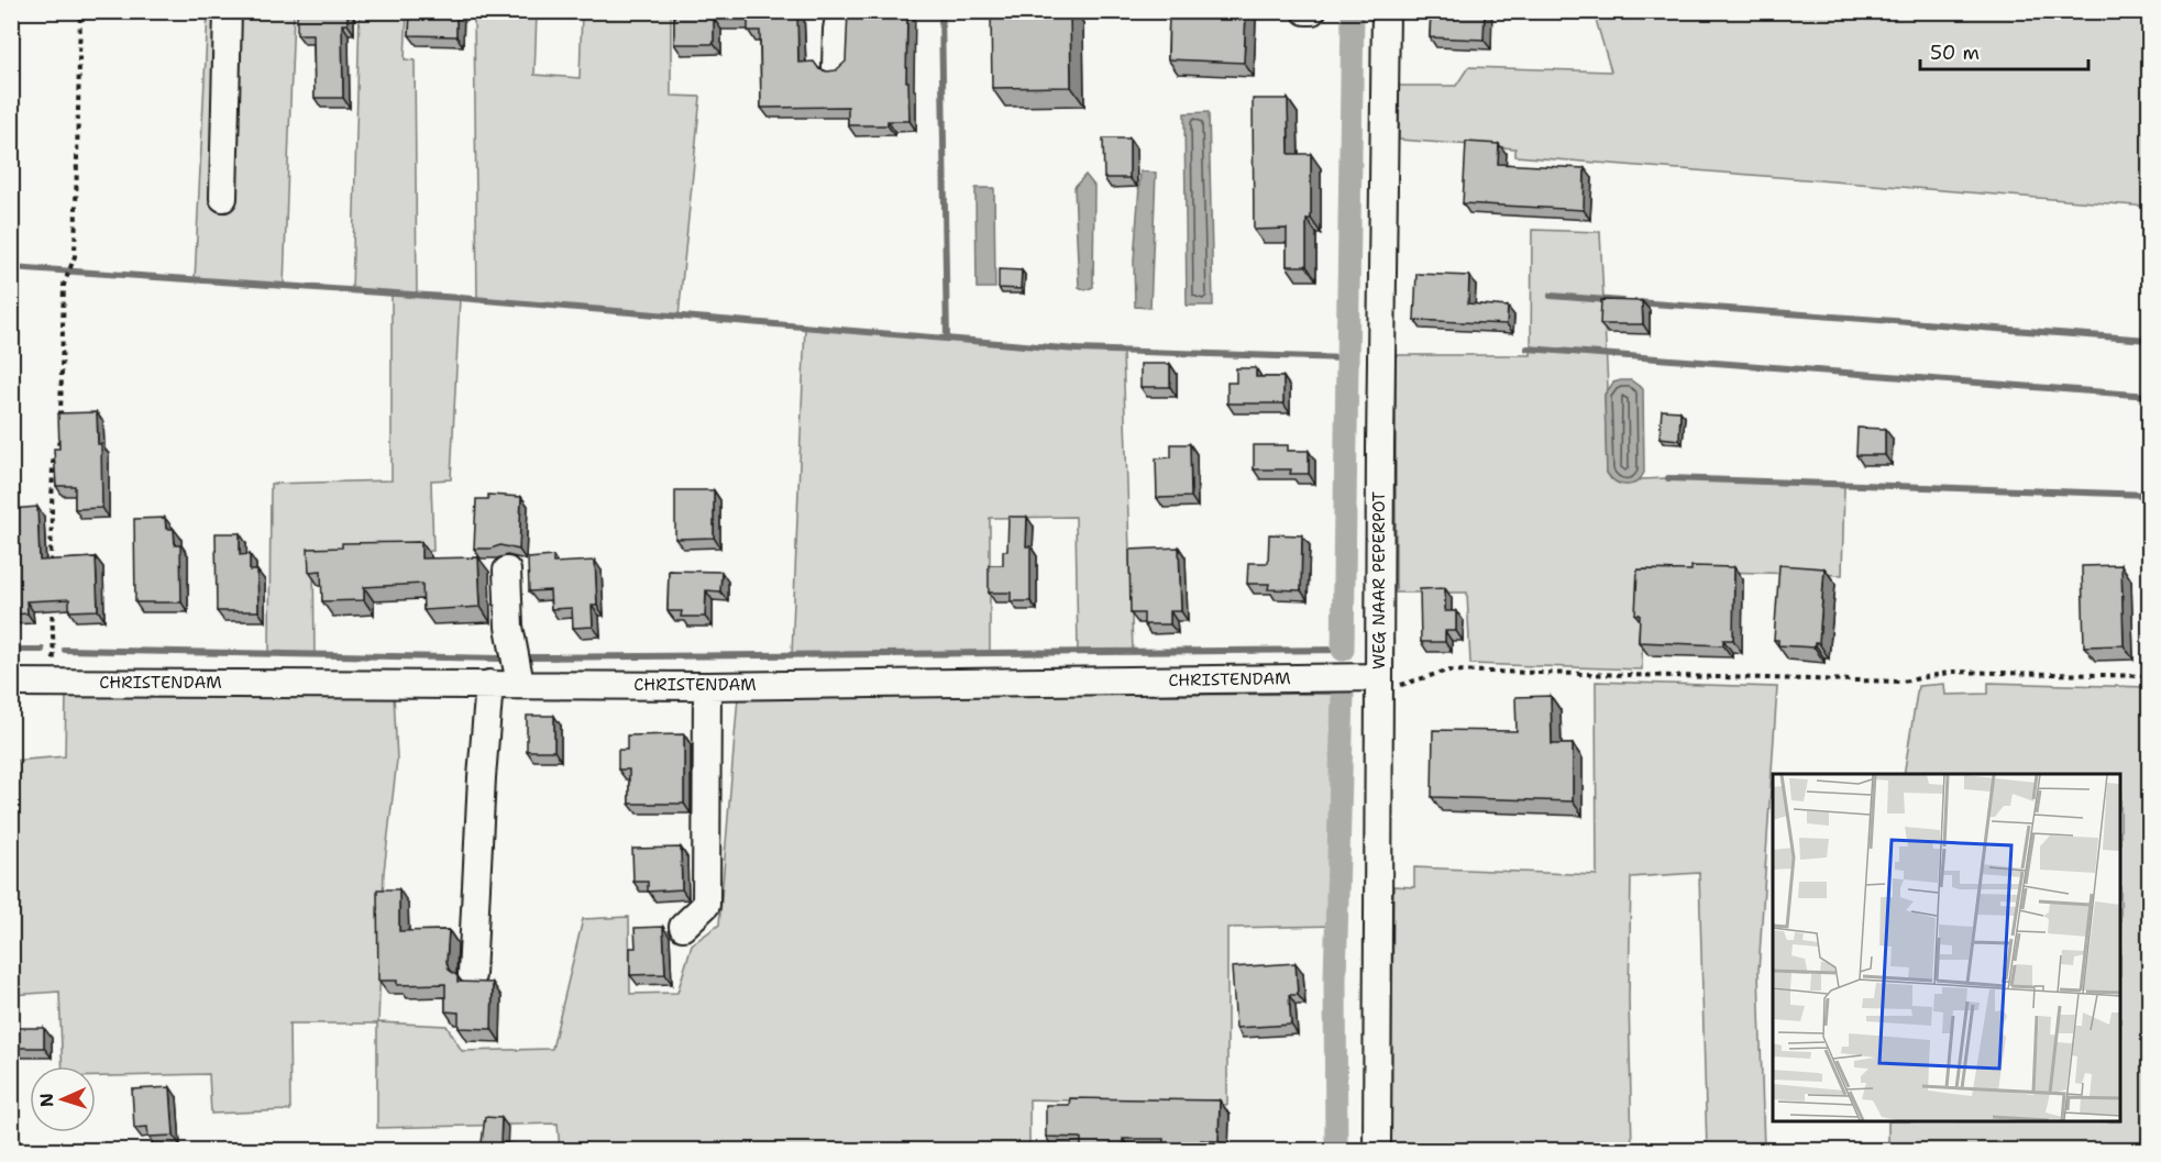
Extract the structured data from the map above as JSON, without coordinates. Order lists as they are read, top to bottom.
{
  "streets": {
    "street": ["WEG NAAR PEPERPOT", "CHRISTENDAM"]
  },
  "crossings": [
    ["WEG NAAR PEPERPOT", "CHRISTENDAM"]
  ],
  "scale_bar": "50 m",
  "north": "left"
}
